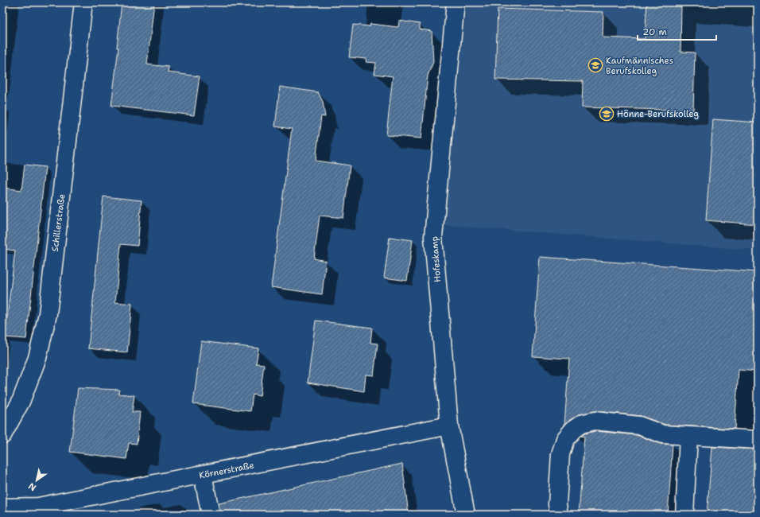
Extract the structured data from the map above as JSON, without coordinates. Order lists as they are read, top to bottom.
{
  "streets": {
    "street": ["Schillerstraße", "Hofeskamp", "Körnerstraße"]
  },
  "crossings": [
    ["Hofeskamp", "Körnerstraße"]
  ],
  "places": {
    "school or university": ["Kaufmännisches Berufskolleg", "Hönne-Berufskolleg"]
  },
  "scale_bar": "20 m",
  "north": "bottom left"
}
